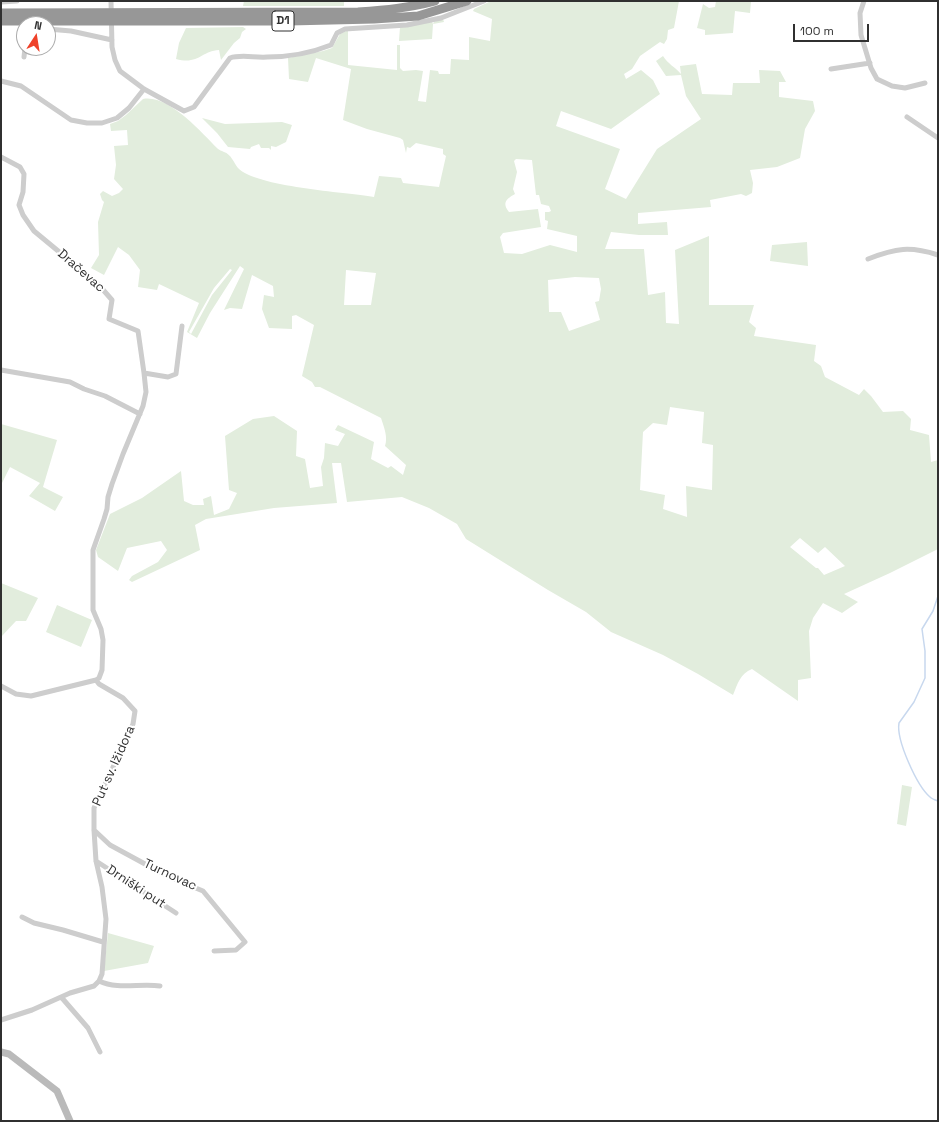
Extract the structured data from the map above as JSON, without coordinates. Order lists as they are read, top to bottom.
{
  "streets": {
    "highway": ["D1"],
    "street": [
      "Dračevac",
      "Put sv. Ižidora",
      "Turnovac",
      "Drniški put"
    ]
  },
  "crossings": [
    ["Dračevac", "Put sv. Ižidora"],
    ["Put sv. Ižidora", "Turnovac"],
    ["Put sv. Ižidora", "Drniški put"]
  ],
  "scale_bar": "100 m",
  "north": "top"
}
